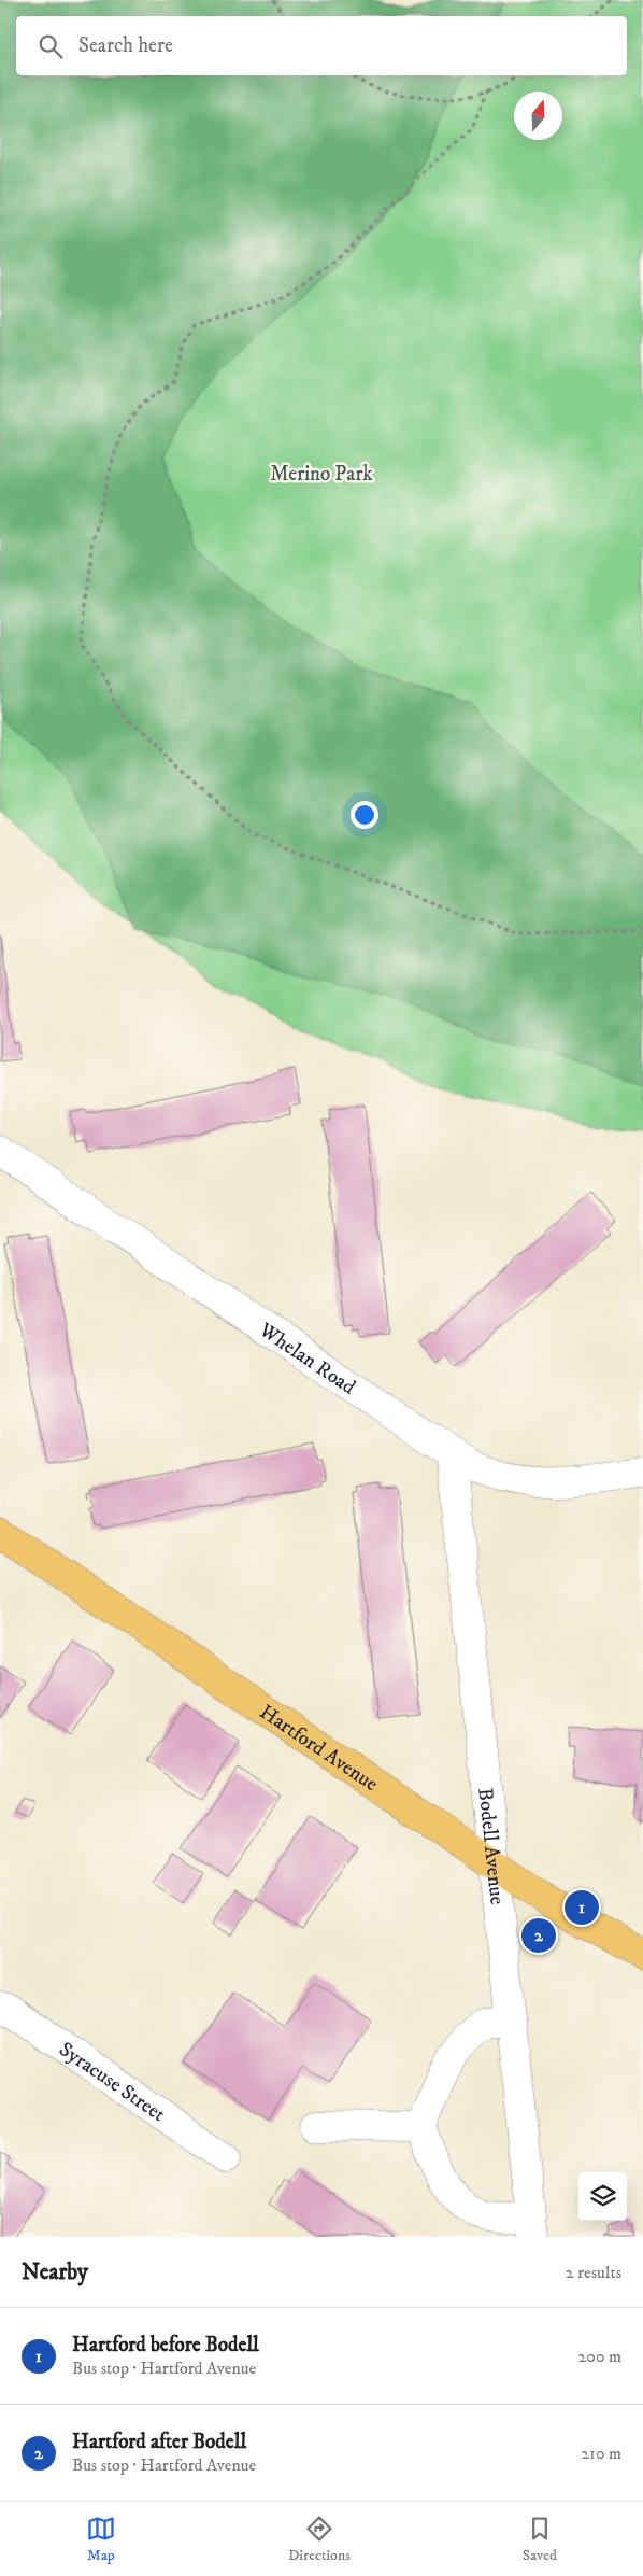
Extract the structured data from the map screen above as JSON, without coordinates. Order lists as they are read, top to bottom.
{
  "streets": {
    "main road": ["Hartford Avenue"],
    "street": ["Whelan Road", "Bodell Avenue", "Syracuse Street"]
  },
  "crossings": [
    ["Whelan Road", "Bodell Avenue"],
    ["Hartford Avenue", "Bodell Avenue"]
  ],
  "parks": ["Merino Park"],
  "north": "top",
  "page": {
    "search": "Search here",
    "pins": ["1", "2"],
    "heading": ["Nearby", "2 results"],
    "list": [
      {
        "mark": "1",
        "name": "Hartford before Bodell",
        "note": "Bus stop · Hartford Avenue",
        "value": "200 m"
      },
      {
        "mark": "2",
        "name": "Hartford after Bodell",
        "note": "Bus stop · Hartford Avenue",
        "value": "210 m"
      }
    ],
    "nav": ["Map", "Directions", "Saved"]
  }
}
